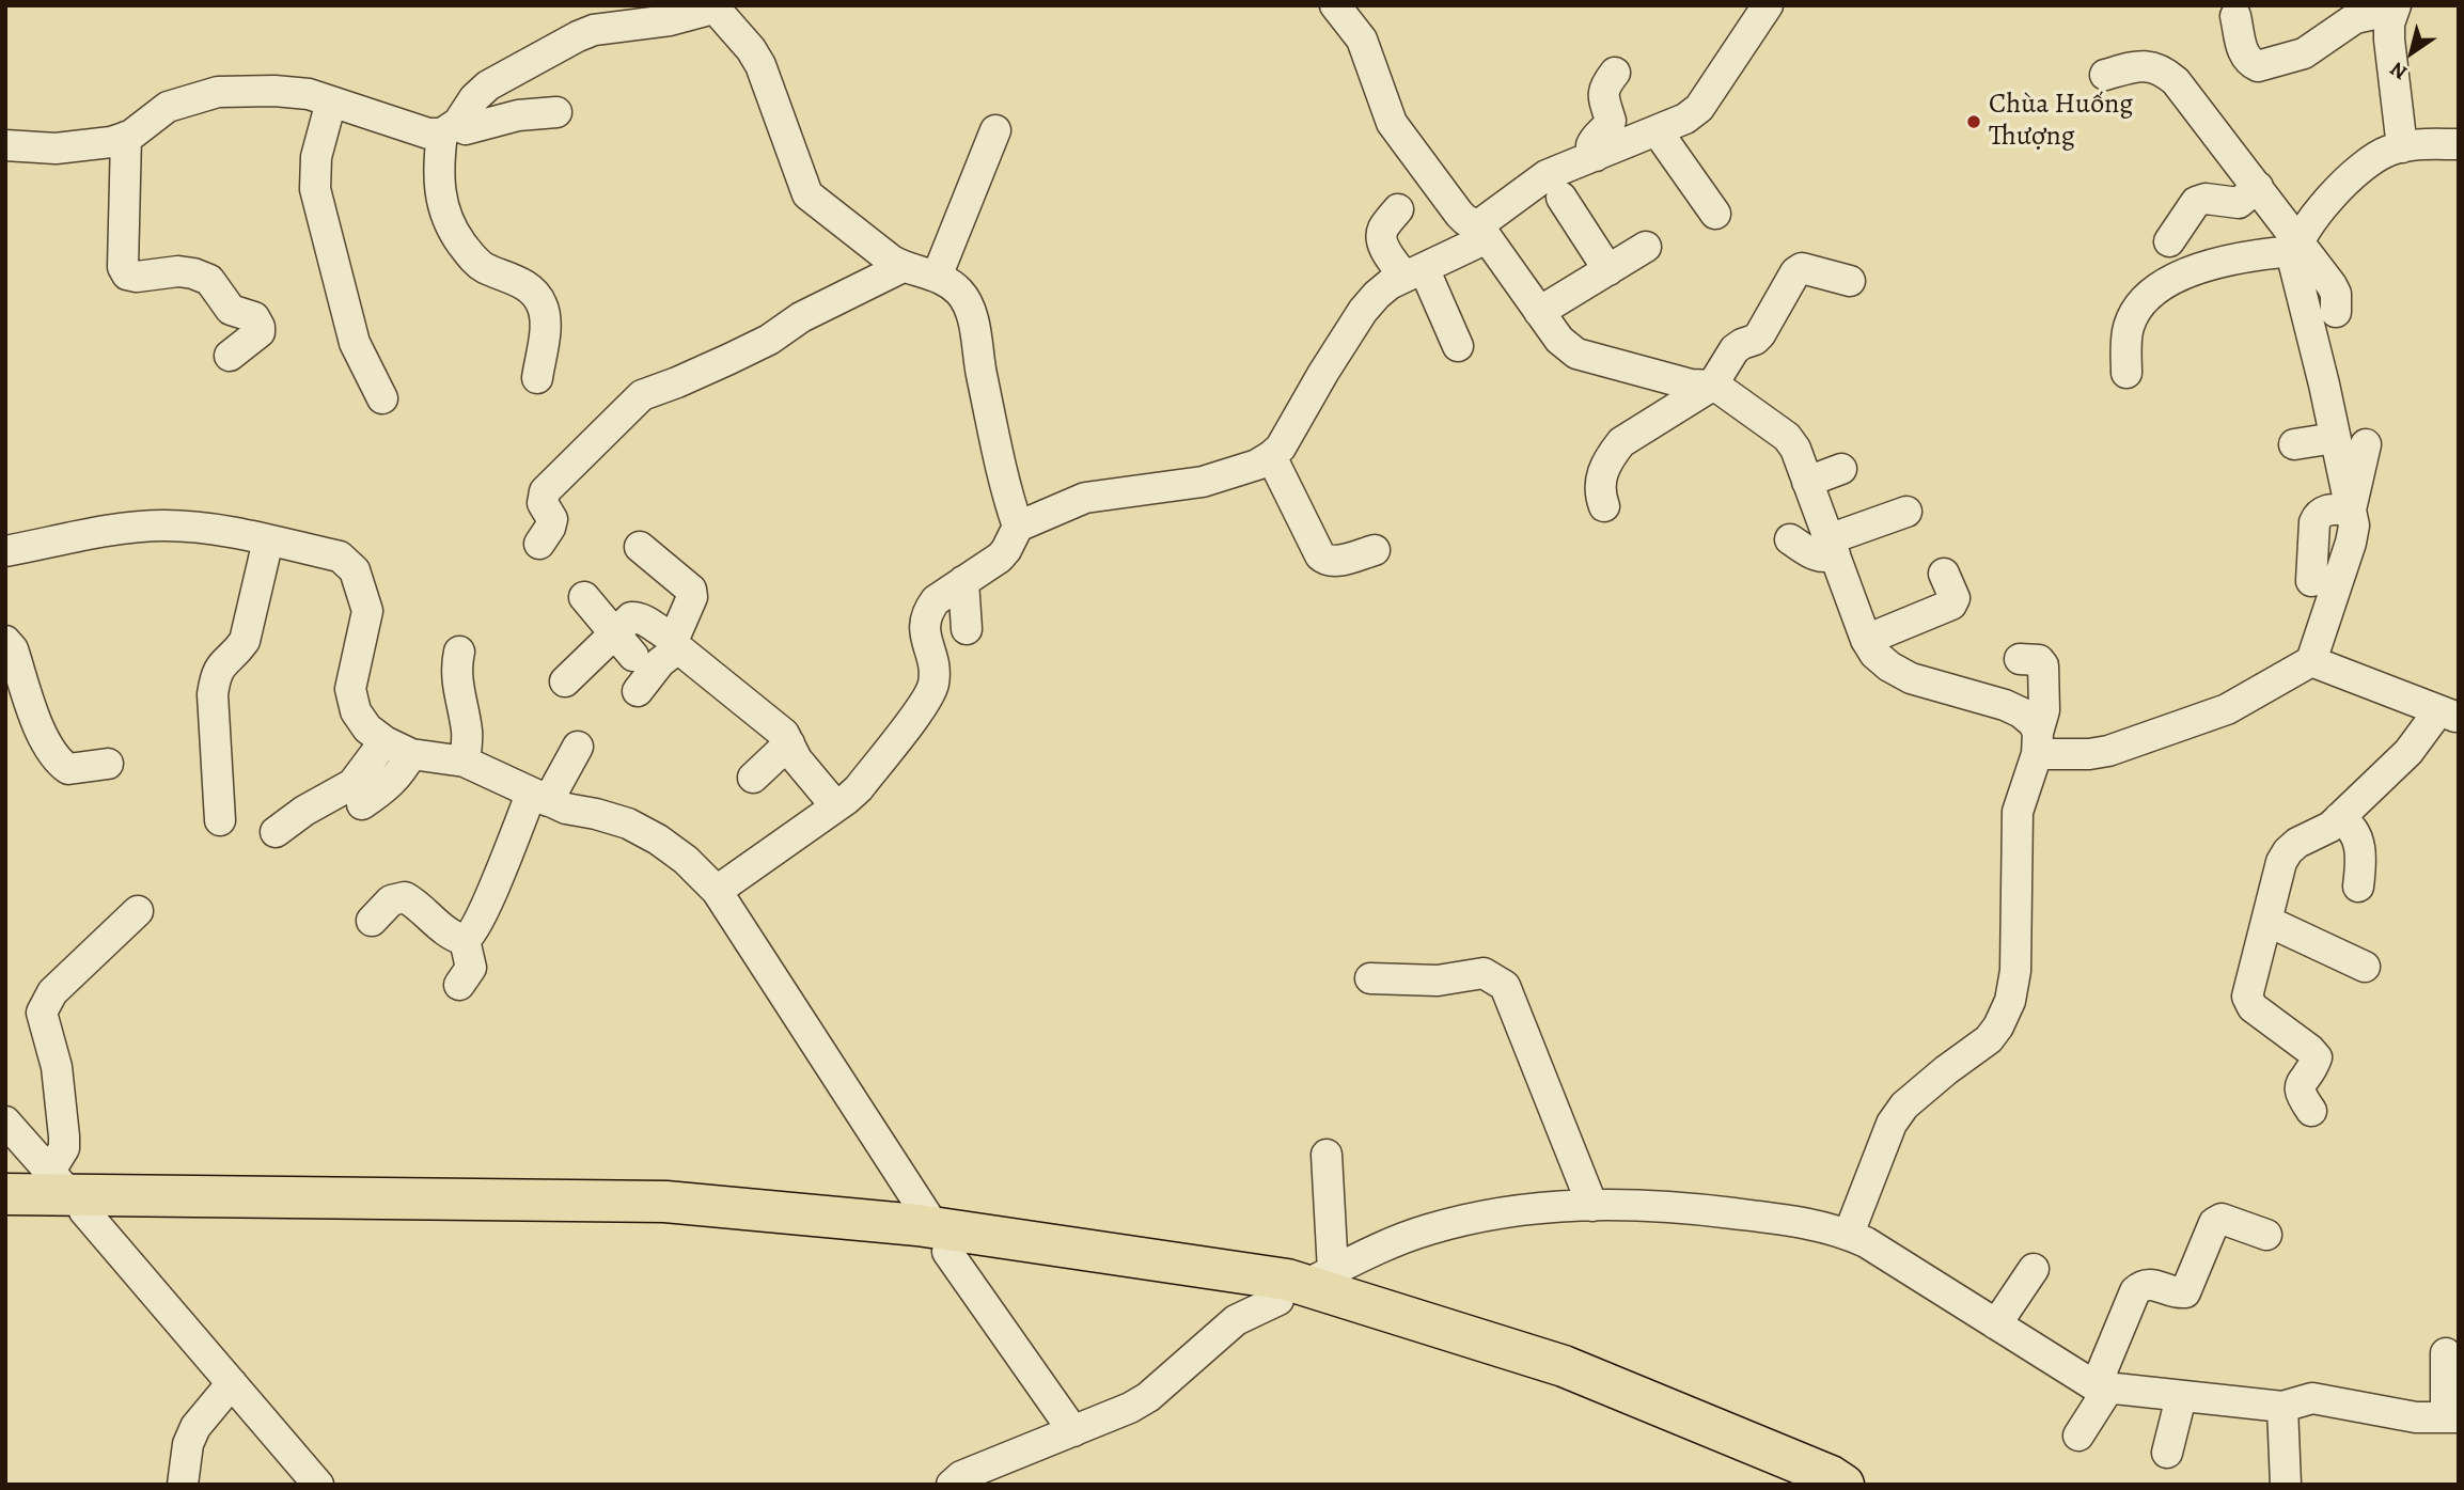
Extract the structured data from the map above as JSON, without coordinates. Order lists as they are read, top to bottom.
{
  "places": ["Chùa Huống Thượng"],
  "north": "bottom left"
}
